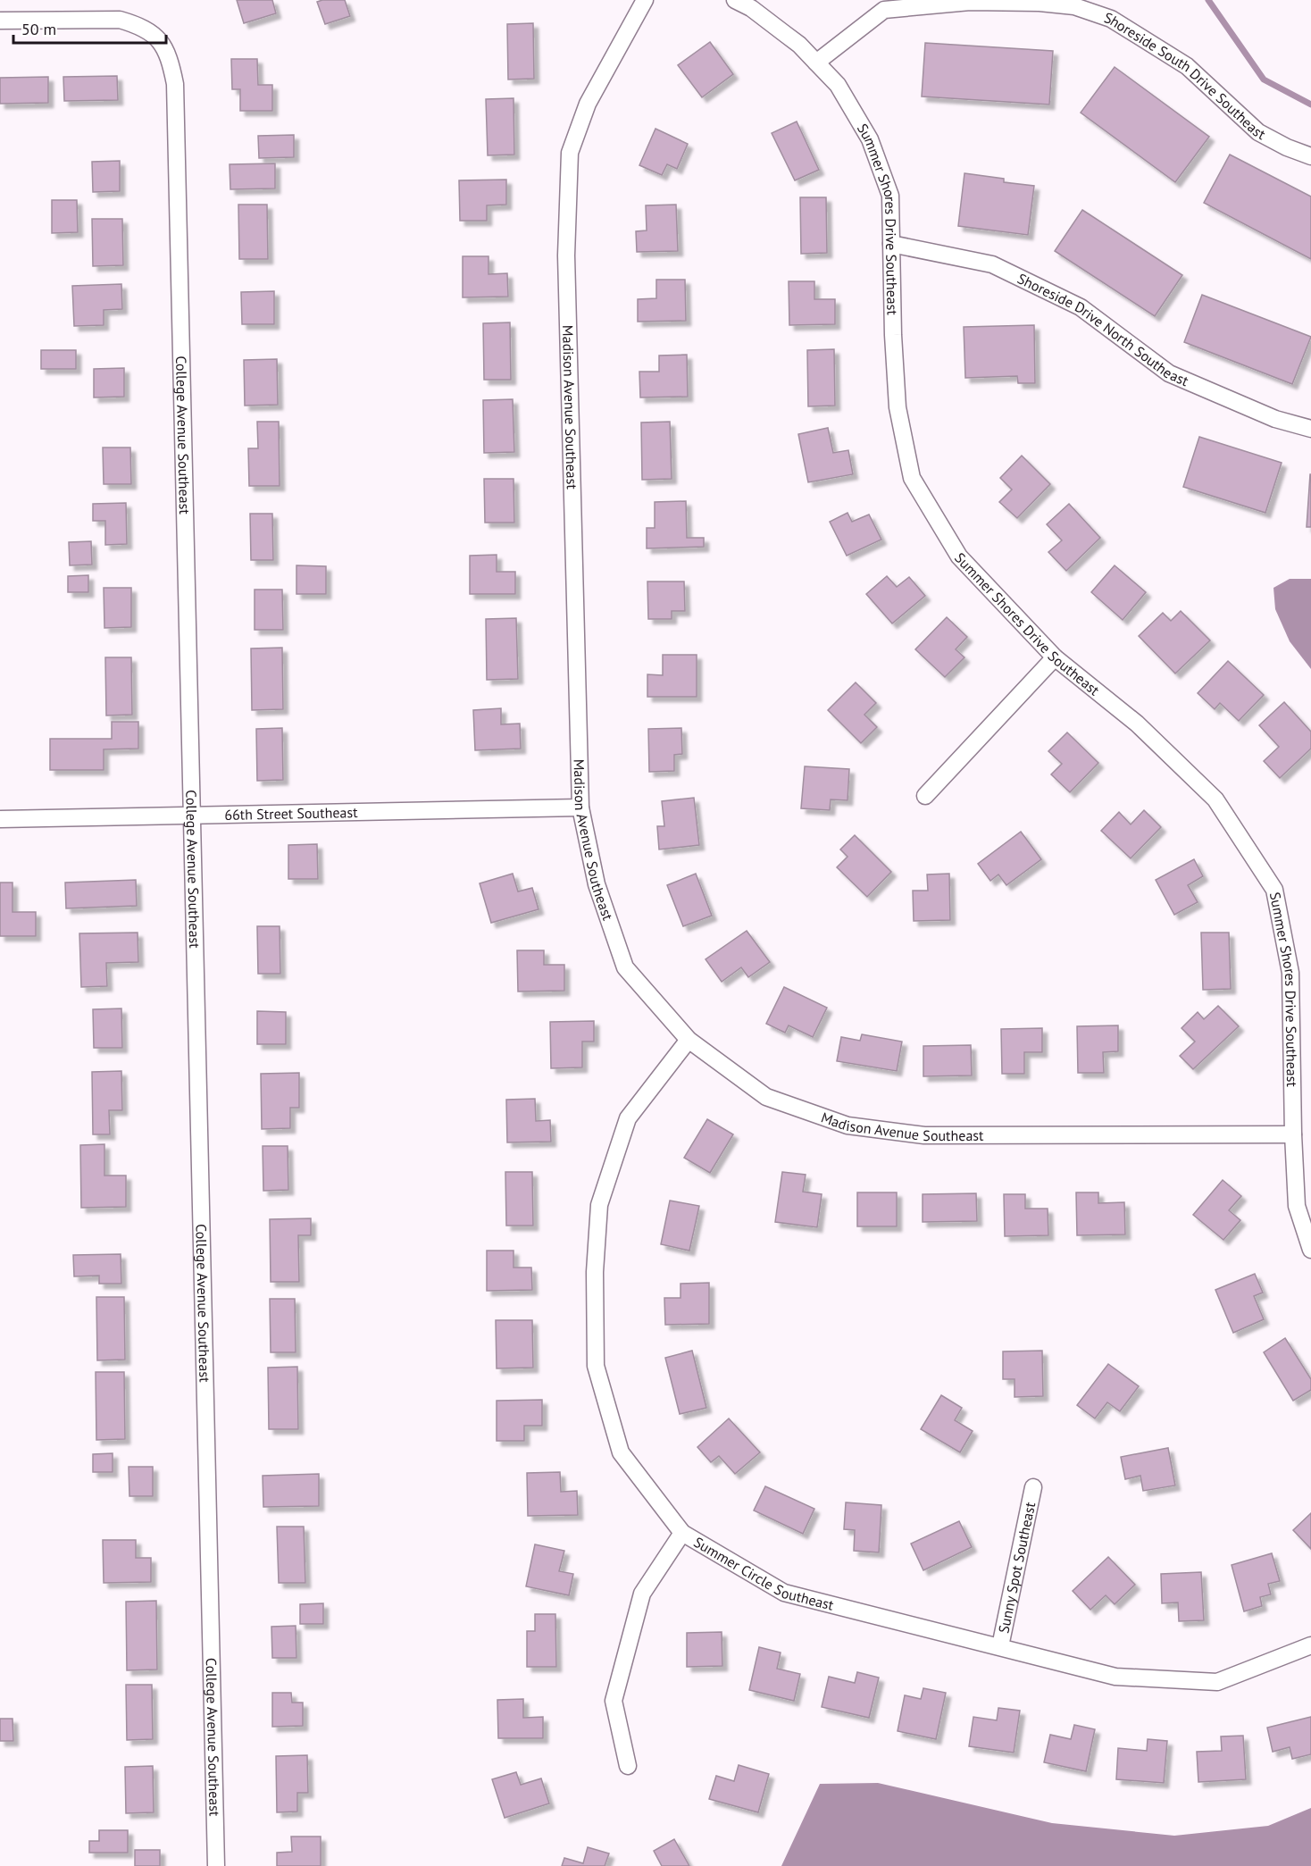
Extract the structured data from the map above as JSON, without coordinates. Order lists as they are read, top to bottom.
{
  "streets": {
    "street": [
      "Shoreside South Drive Southeast",
      "Summer Shores Drive Southeast",
      "Shoreside Drive North Southeast",
      "Madison Avenue Southeast",
      "College Avenue Southeast",
      "66th Street Southeast",
      "Sunny Spot Southeast",
      "Summer Circle Southeast"
    ]
  },
  "crossings": [
    ["Shoreside South Drive Southeast", "Summer Shores Drive Southeast"],
    ["Summer Shores Drive Southeast", "Shoreside Drive North Southeast"],
    ["Summer Shores Drive Southeast", "Madison Avenue Southeast"],
    ["Madison Avenue Southeast", "66th Street Southeast"],
    ["Madison Avenue Southeast", "Summer Circle Southeast"],
    ["College Avenue Southeast", "66th Street Southeast"],
    ["Sunny Spot Southeast", "Summer Circle Southeast"]
  ],
  "scale_bar": "50 m"
}
